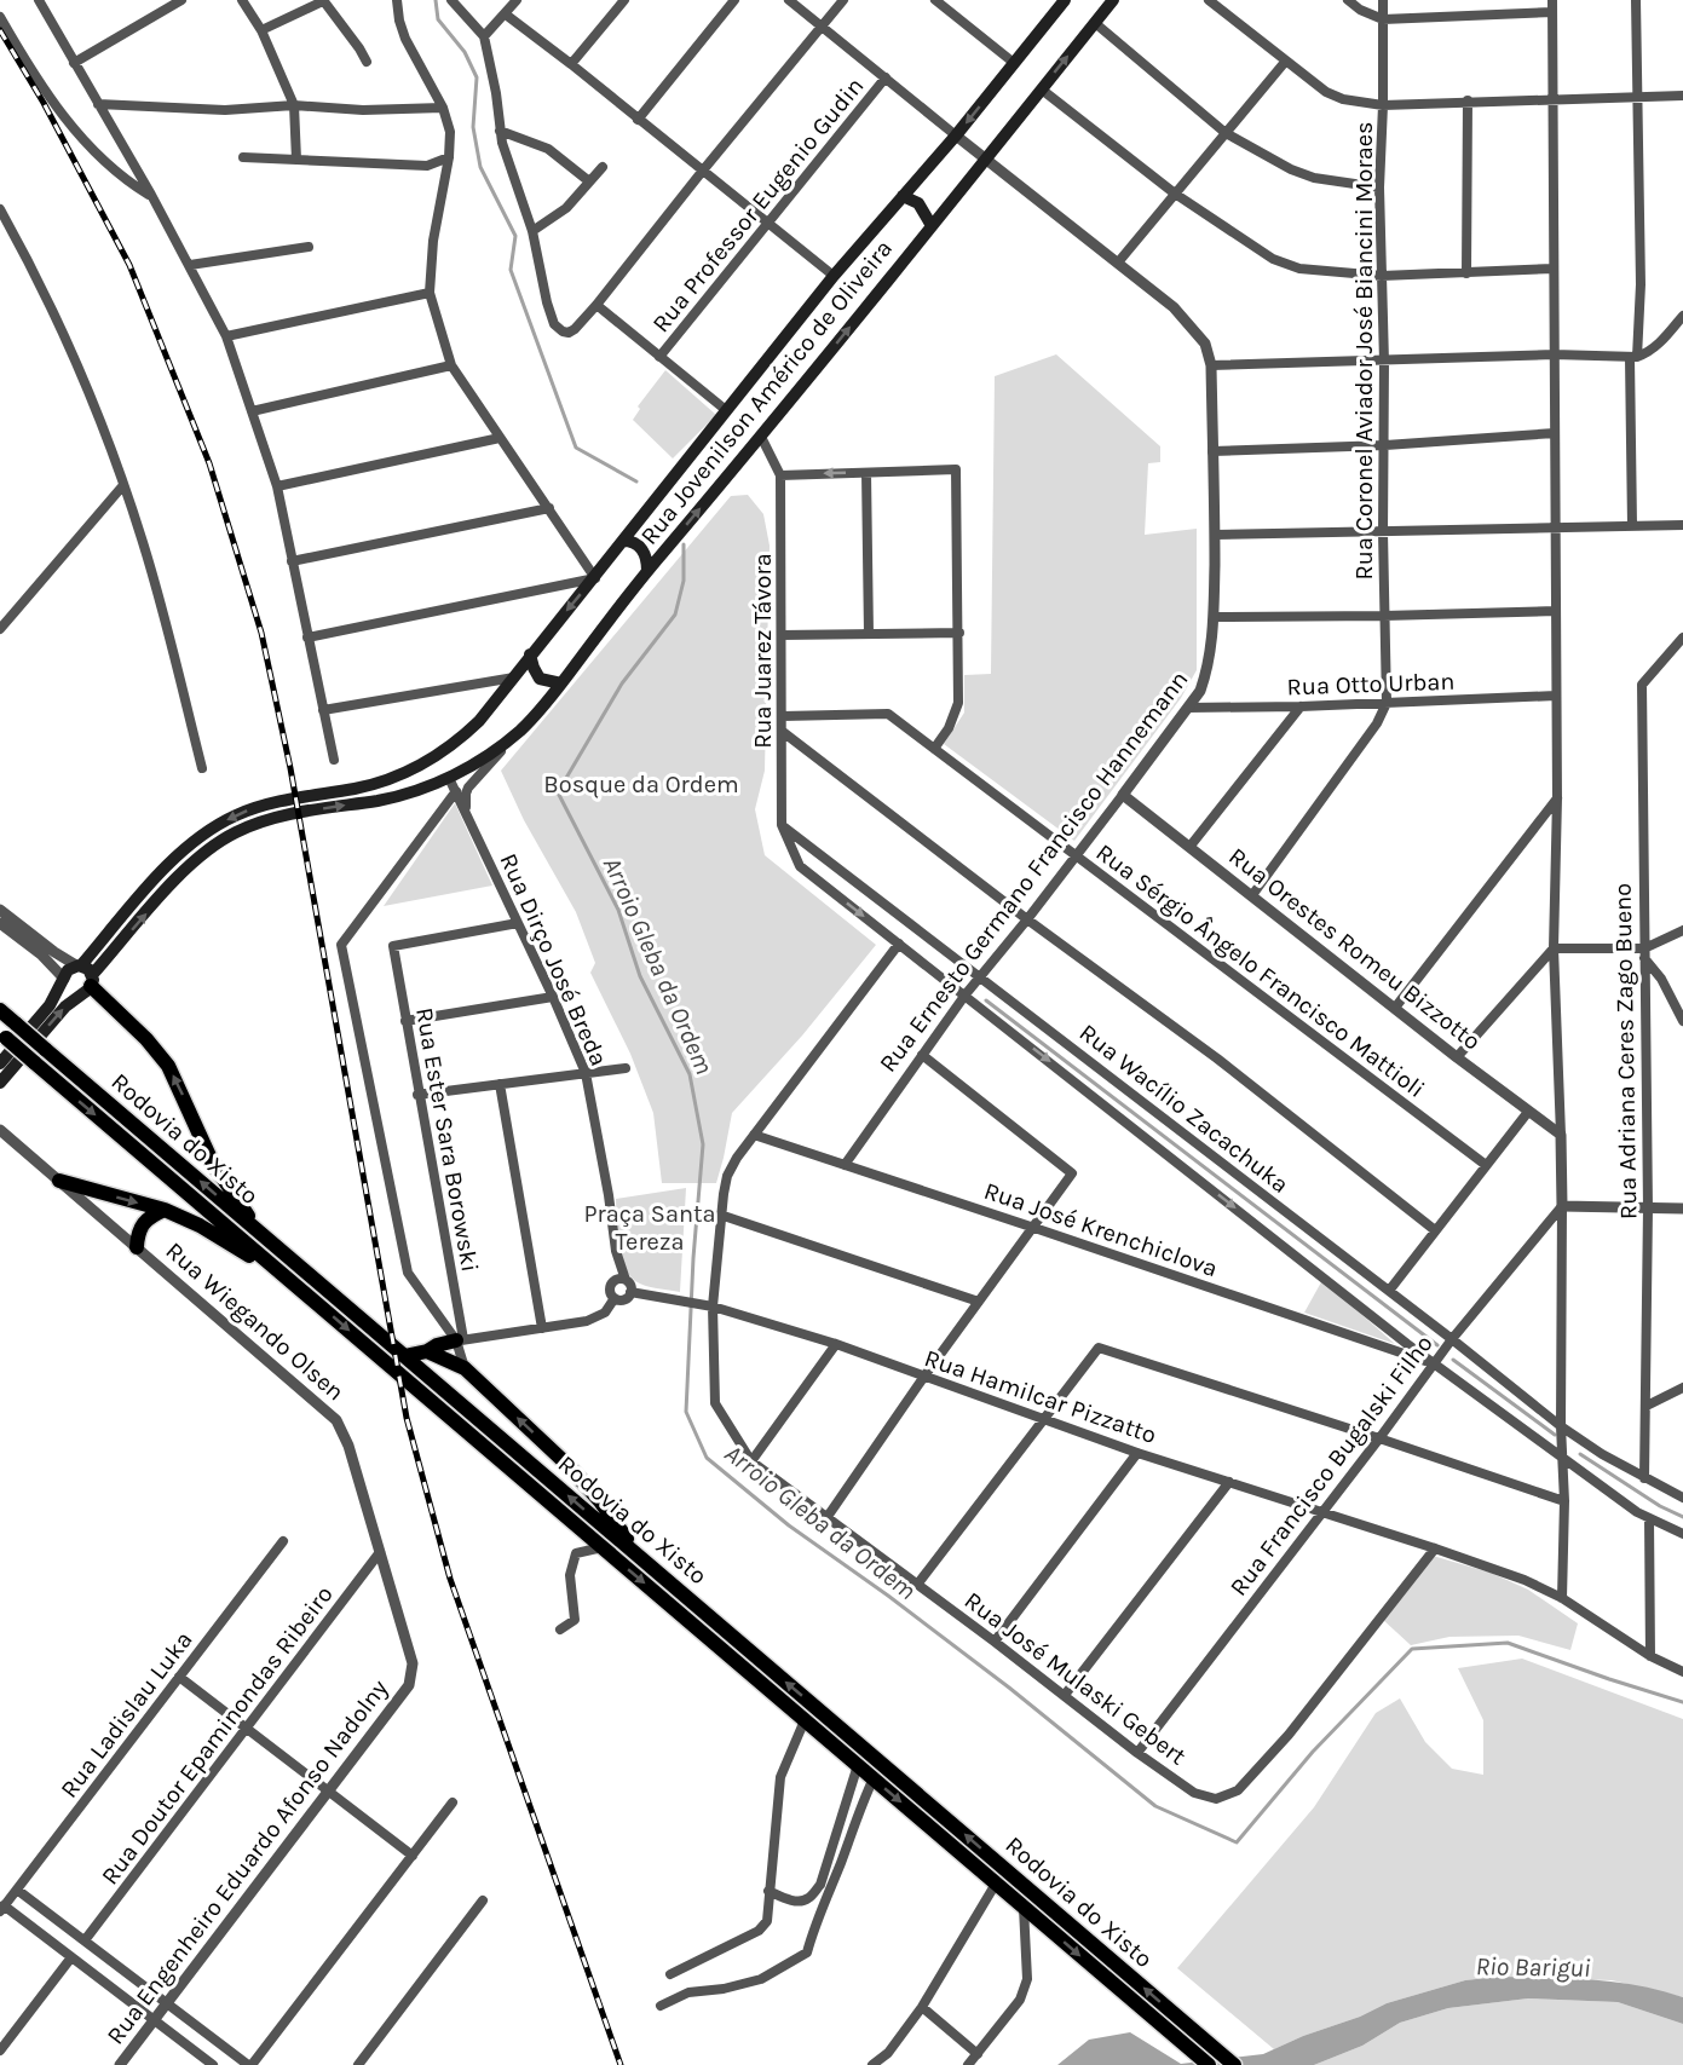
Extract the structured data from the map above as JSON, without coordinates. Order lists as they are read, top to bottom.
{
  "streets": {
    "highway": ["Rodovia do Xisto"],
    "main road": ["Rua Jovenilson Américo de Oliveira"],
    "street": [
      "Rua Professor Eugenio Gudin",
      "Rua Coronel Aviador José Biancini Moraes",
      "Rua Juarez Távora",
      "Rua Otto Urban",
      "Rua Ernesto Germano Francisco Hannemann",
      "Rua Orestes Romeu Bizzotto",
      "Rua Dirço José Breda",
      "Rua Sérgio Ângelo Francisco Mattioli",
      "Rua Adriana Ceres Zago Bueno",
      "Rua Wacílio Zacachuka",
      "Rua Ester Sara Borowski",
      "Rua José Krenchiclova",
      "Rua Wiegando Olsen",
      "Rua Hamilcar Pizzatto",
      "Rua Francisco Bugalski Filho",
      "Rua José Mulaski Gebert",
      "Rua Ladislau Luka",
      "Rua Doutor Epaminondas Ribeiro",
      "Rua Engenheiro Eduardo Afonso Nadolny"
    ]
  },
  "crossings": [
    ["Rua Professor Eugenio Gudin", "Rua Ernesto Germano Francisco Hannemann"],
    ["Rua Coronel Aviador José Biancini Moraes", "Rua Otto Urban"],
    ["Rua Jovenilson Américo de Oliveira", "Rua Juarez Távora"],
    ["Rua Jovenilson Américo de Oliveira", "Rua Ernesto Germano Francisco Hannemann"],
    ["Rua Jovenilson Américo de Oliveira", "Rua Dirço José Breda"],
    ["Rua Juarez Távora", "Rua Sérgio Ângelo Francisco Mattioli"],
    ["Rua Juarez Távora", "Rua Wacílio Zacachuka"],
    ["Rua Otto Urban", "Rua Ernesto Germano Francisco Hannemann"],
    ["Rua Ernesto Germano Francisco Hannemann", "Rua Orestes Romeu Bizzotto"],
    ["Rua Ernesto Germano Francisco Hannemann", "Rua Sérgio Ângelo Francisco Mattioli"],
    ["Rua Ernesto Germano Francisco Hannemann", "Rua Wacílio Zacachuka"],
    ["Rua Ernesto Germano Francisco Hannemann", "Rua José Krenchiclova"],
    ["Rua Dirço José Breda", "Rua Ester Sara Borowski"],
    ["Rua Dirço José Breda", "Rua Hamilcar Pizzatto"],
    ["Rua Adriana Ceres Zago Bueno", "Rua Wacílio Zacachuka"],
    ["Rua Wacílio Zacachuka", "Rua José Krenchiclova"],
    ["Rua Wacílio Zacachuka", "Rua Francisco Bugalski Filho"],
    ["Rua Wacílio Zacachuka", "Rua José Mulaski Gebert"],
    ["Rua José Krenchiclova", "Rua Francisco Bugalski Filho"],
    ["Rua José Krenchiclova", "Rua José Mulaski Gebert"],
    ["Rua Wiegando Olsen", "Rua Doutor Epaminondas Ribeiro"],
    ["Rua Wiegando Olsen", "Rua Engenheiro Eduardo Afonso Nadolny"],
    ["Rua Hamilcar Pizzatto", "Rua Francisco Bugalski Filho"],
    ["Rua Hamilcar Pizzatto", "Rua José Mulaski Gebert"],
    ["Rua Francisco Bugalski Filho", "Rua José Mulaski Gebert"]
  ],
  "water": ["Arroio Gleba da Ordem", "Rio Barigui"],
  "parks": ["Bosque da Ordem", "Praça Santa Tereza"]
}
